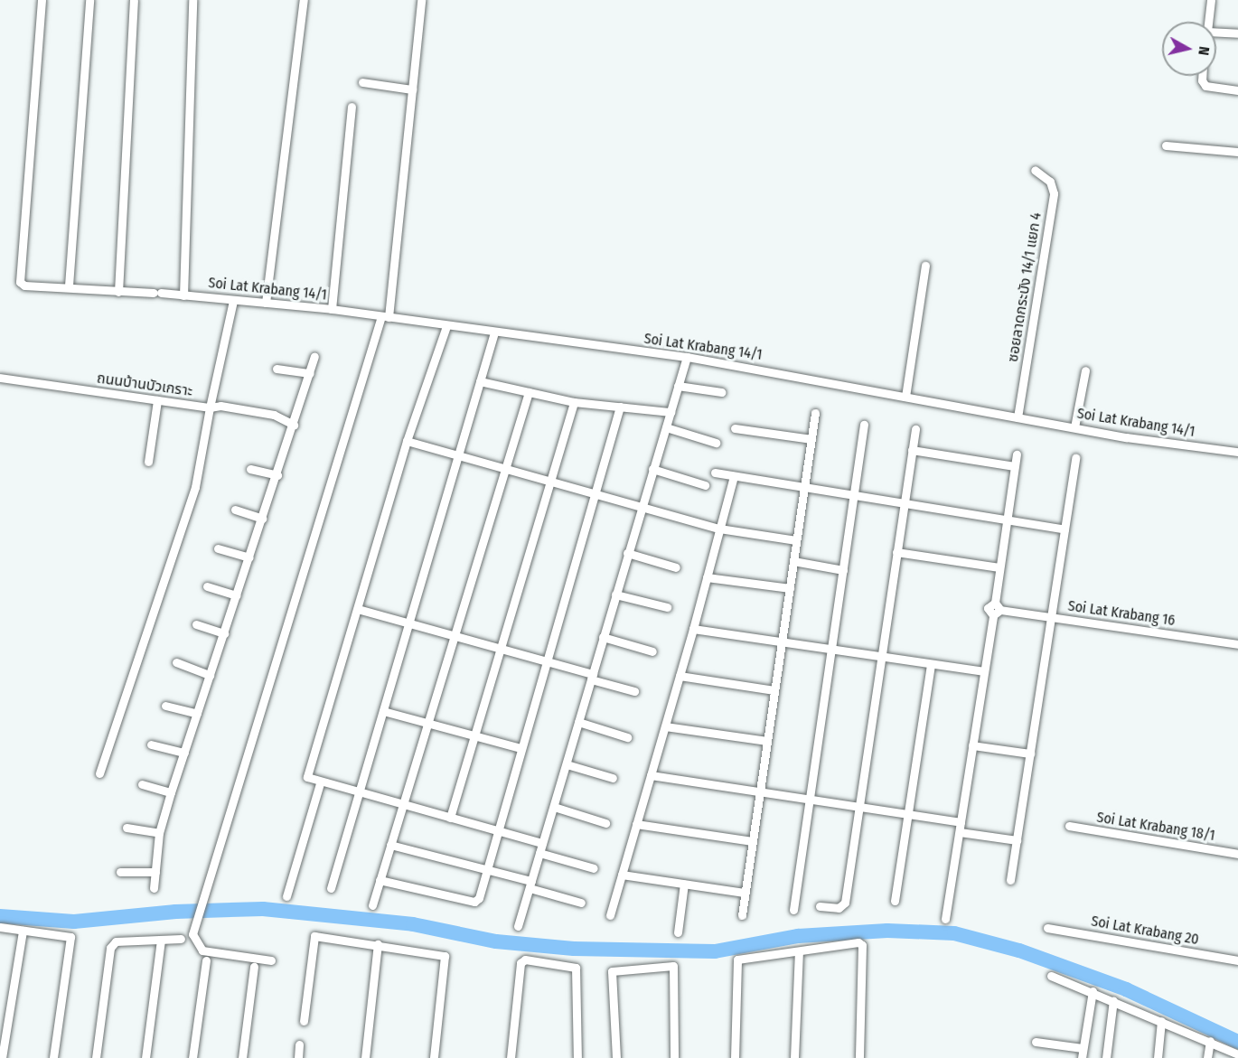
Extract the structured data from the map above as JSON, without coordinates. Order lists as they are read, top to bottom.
{
  "streets": {
    "street": [
      "ซอยลาดกระบัง 14/1 แยก 4",
      "Soi Lat Krabang 14/1",
      "ถนนบ้านบัวเกราะ",
      "Soi Lat Krabang 16",
      "Soi Lat Krabang 18/1",
      "Soi Lat Krabang 20"
    ]
  },
  "crossings": [
    ["ซอยลาดกระบัง 14/1 แยก 4", "Soi Lat Krabang 14/1"],
    ["Soi Lat Krabang 14/1", "ถนนบ้านบัวเกราะ"]
  ],
  "north": "right"
}
